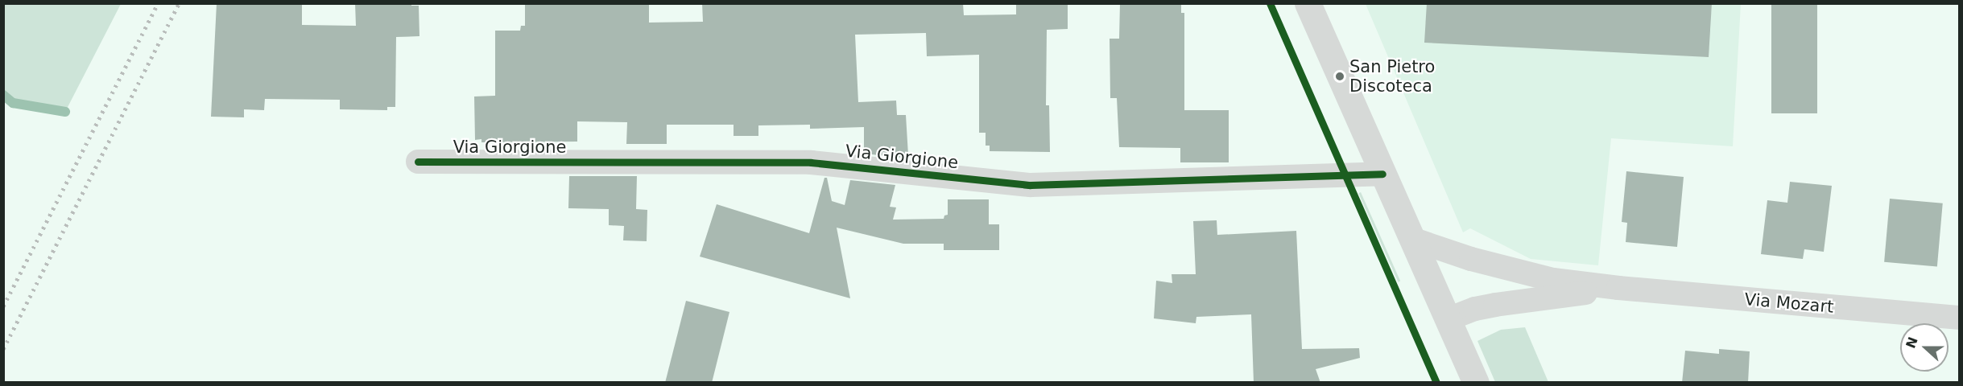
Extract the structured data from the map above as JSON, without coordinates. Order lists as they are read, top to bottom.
{
  "streets": {
    "street": ["Via Giorgione", "Via Mozart"]
  },
  "places": ["San Pietro Discoteca"],
  "north": "left"
}
